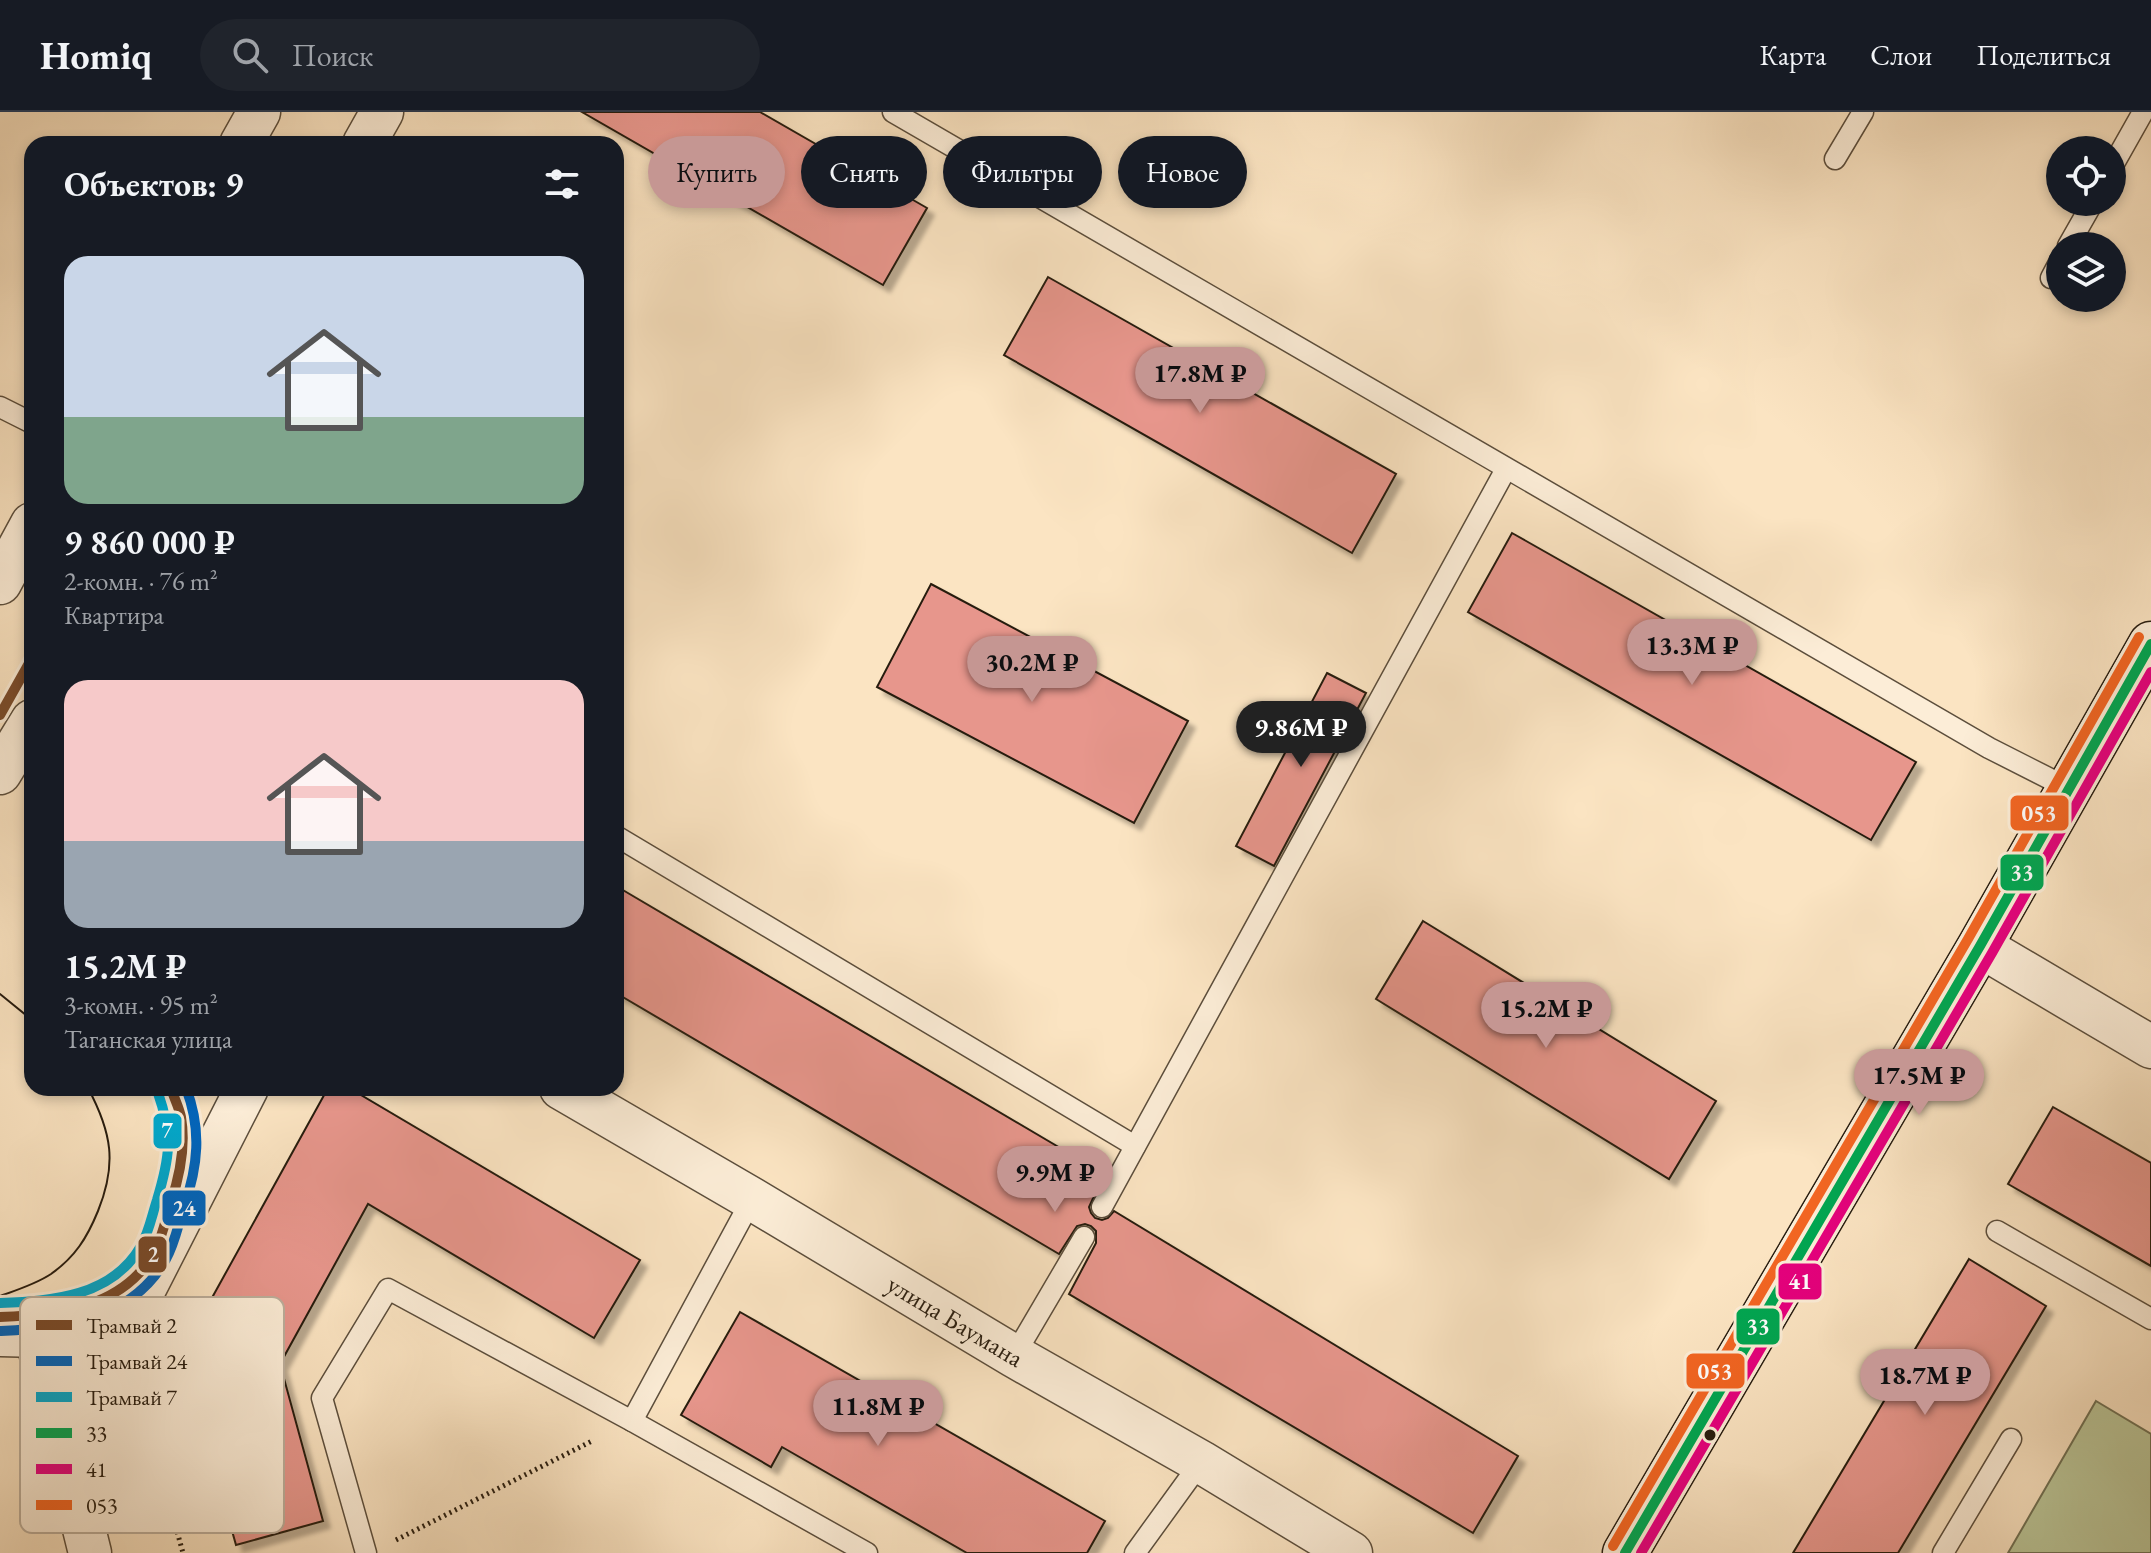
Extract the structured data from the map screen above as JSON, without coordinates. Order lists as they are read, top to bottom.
{
  "streets": {
    "street": ["улица Баумана"]
  },
  "lines": [
    "transit line 053",
    "transit line 33",
    "transit line 41",
    "tram line 2",
    "tram line 24",
    "tram line 7"
  ],
  "legend": [
    "Трамвай 2",
    "Трамвай 24",
    "Трамвай 7",
    "33",
    "41",
    "053"
  ],
  "page": {
    "header": "Homiq",
    "search": "Поиск",
    "nav": ["Карта", "Слои", "Поделиться"],
    "chip": [
      "Купить",
      "Снять",
      "Фильтры",
      "Новое"
    ],
    "heading": "Объектов: 9",
    "list": [
      {
        "name": "9 860 000 ₽",
        "note": "2-комн. · 76 m² · Квартира"
      },
      {
        "name": "15.2M ₽",
        "note": "3-комн. · 95 m² · Таганская улица"
      }
    ],
    "price": [
      "17.8M ₽",
      "13.3M ₽",
      "30.2M ₽",
      "9.86M ₽",
      "15.2M ₽",
      "17.5M ₽",
      "9.9M ₽",
      "18.7M ₽",
      "11.8M ₽"
    ]
  }
}
